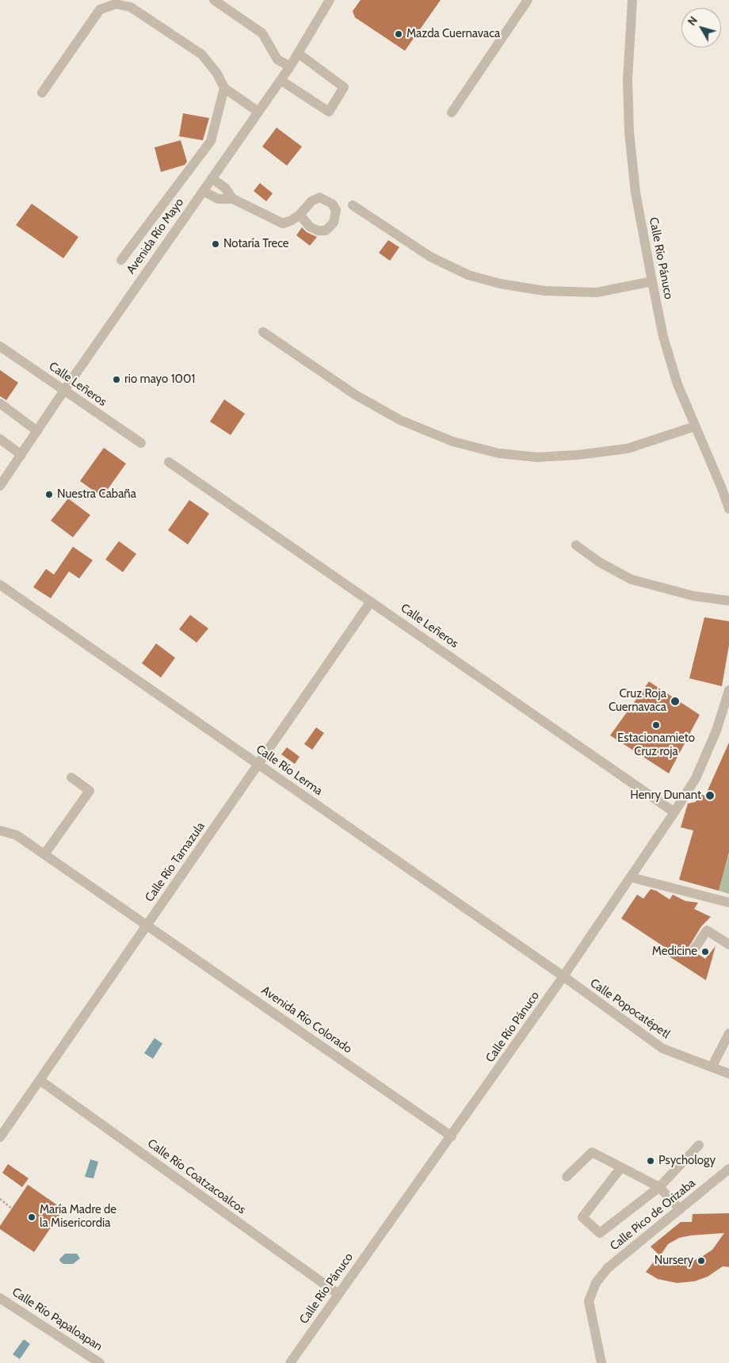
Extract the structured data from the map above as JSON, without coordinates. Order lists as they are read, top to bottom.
{
  "streets": {
    "street": [
      "Avenida Río Mayo",
      "Calle Río Pánuco",
      "Calle Leñeros",
      "Calle Río Lerma",
      "Calle Río Tamazula",
      "Calle Popocatépetl",
      "Avenida Río Colorado",
      "Calle Río Coatzacoalcos",
      "Calle Pico de Orizaba",
      "Calle Río Papaloapan"
    ]
  },
  "crossings": [
    ["Avenida Río Mayo", "Calle Leñeros"],
    ["Calle Río Pánuco", "Calle Leñeros"],
    ["Calle Río Pánuco", "Calle Río Lerma"],
    ["Calle Río Pánuco", "Calle Popocatépetl"],
    ["Calle Río Pánuco", "Avenida Río Colorado"],
    ["Calle Río Pánuco", "Calle Río Coatzacoalcos"],
    ["Calle Leñeros", "Calle Río Tamazula"],
    ["Calle Río Lerma", "Calle Río Tamazula"],
    ["Calle Río Lerma", "Calle Popocatépetl"],
    ["Calle Río Tamazula", "Avenida Río Colorado"],
    ["Calle Río Tamazula", "Calle Río Coatzacoalcos"]
  ],
  "places": [
    "Mazda Cuernavaca",
    "Notaría Trece",
    "rio mayo 1001",
    "Nuestra Cabaña",
    "Cruz Roja Cuernavaca",
    "Estacionamieto Cruz roja",
    "Henry Dunant",
    "Medicine",
    "Psychology",
    "María Madre de la Misericordia",
    "Nursery"
  ],
  "north": "top left"
}
